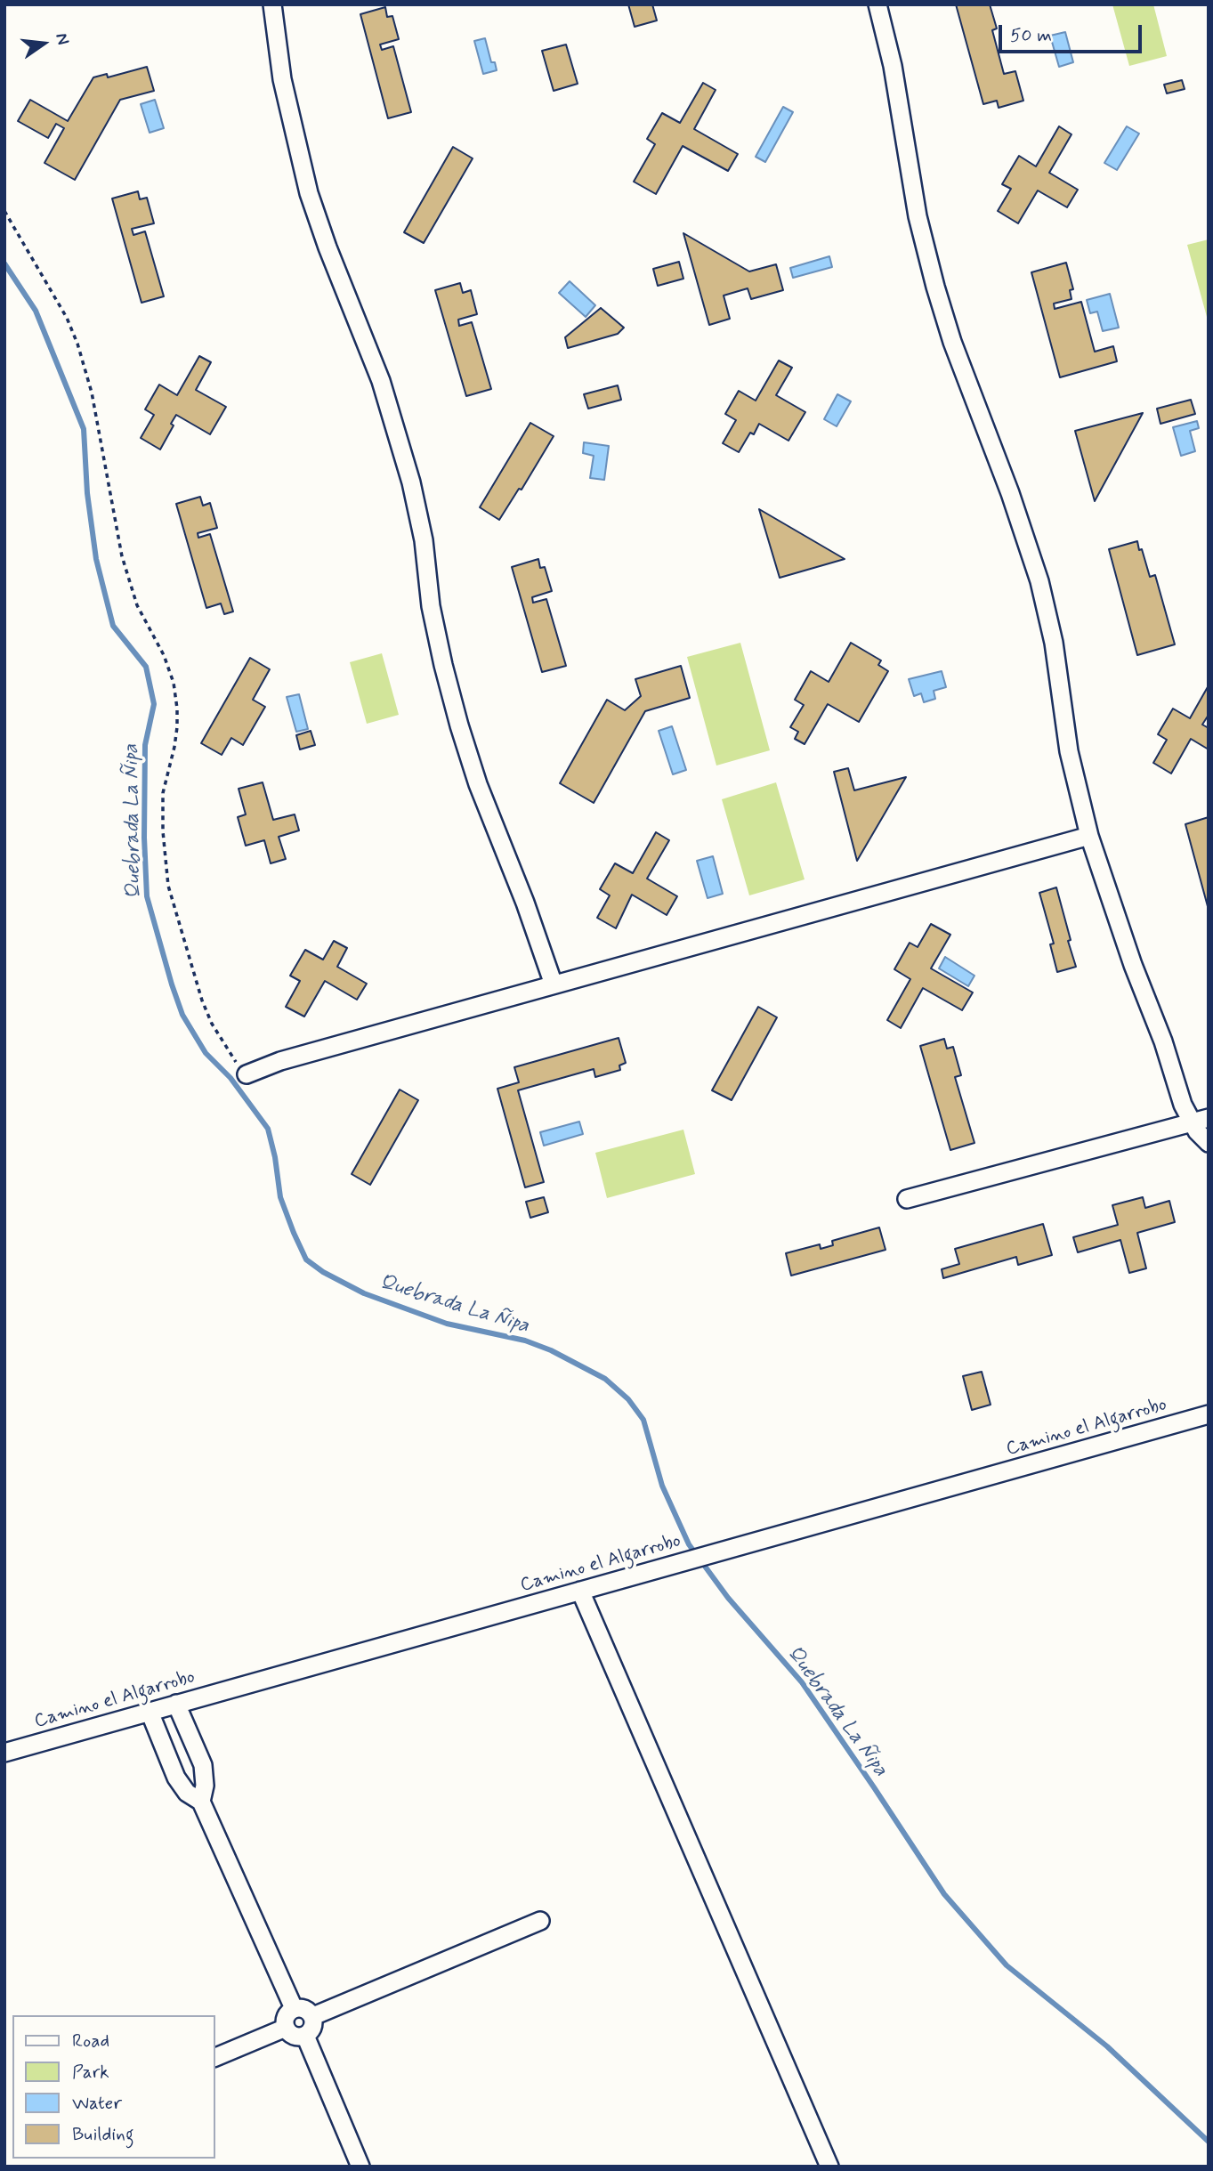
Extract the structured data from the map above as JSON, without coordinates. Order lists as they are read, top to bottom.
{
  "streets": {
    "street": ["Camino el Algarrobo"]
  },
  "water": ["Quebrada La Ñipa"],
  "legend": [
    "Road",
    "Park",
    "Water",
    "Building"
  ],
  "scale_bar": "50 m",
  "north": "right"
}
